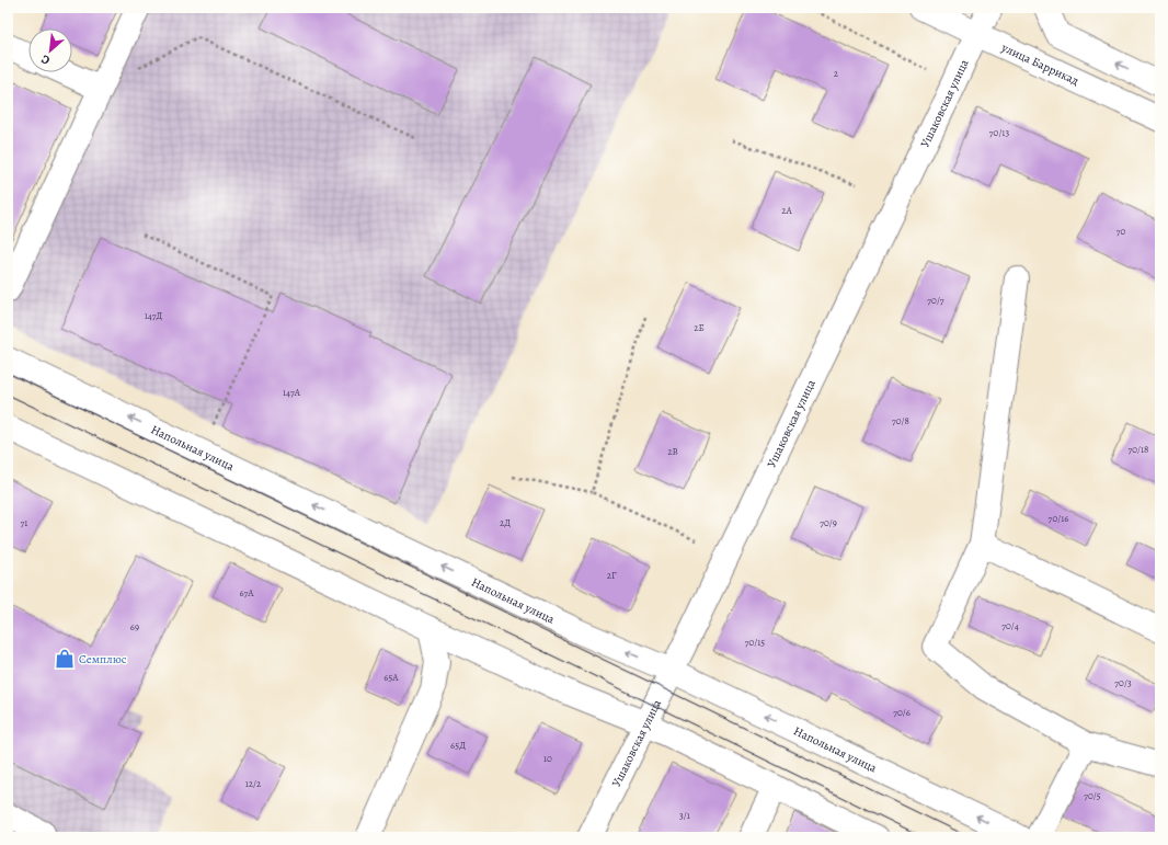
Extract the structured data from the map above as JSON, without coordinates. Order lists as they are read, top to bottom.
{
  "streets": {
    "main road": ["улица Баррикад", "Ушаковская улица", "Напольная улица"]
  },
  "crossings": [
    ["улица Баррикад", "Ушаковская улица"],
    ["Ушаковская улица", "Напольная улица"]
  ],
  "places": {
    "shop": ["Семплюс"]
  },
  "house_numbers": [
    "2",
    "70/13",
    "2А",
    "70",
    "70/7",
    "147Д",
    "2Б",
    "147А",
    "70/8",
    "70/18",
    "2В",
    "70/16",
    "71",
    "2Д",
    "70/9",
    "2Г",
    "67А",
    "70/4",
    "69",
    "70/15",
    "65А",
    "70/3",
    "70/6",
    "65Д",
    "10",
    "12/2",
    "70/5",
    "3/1"
  ],
  "north": "bottom left"
}
